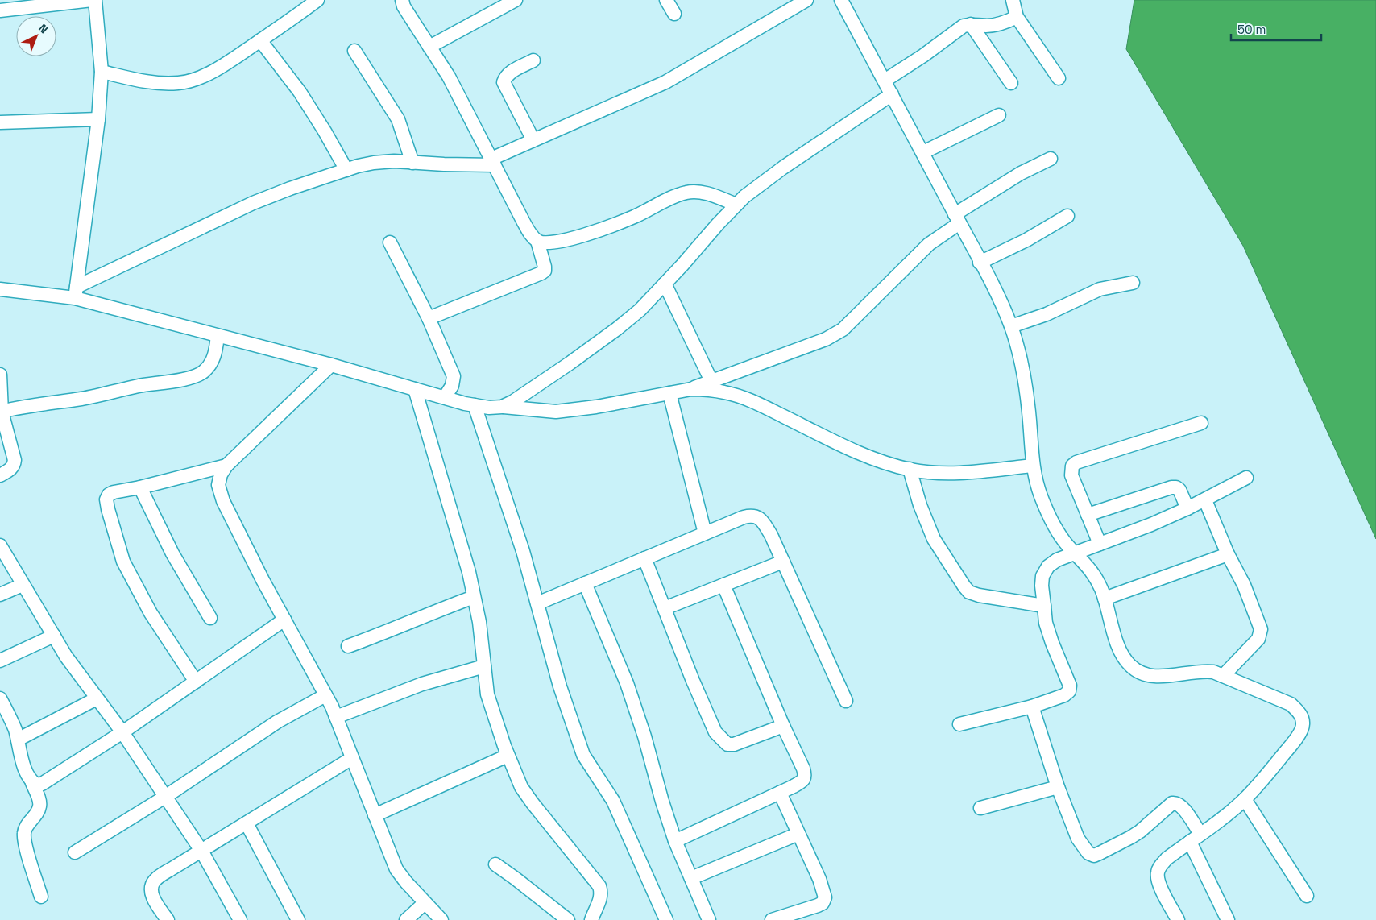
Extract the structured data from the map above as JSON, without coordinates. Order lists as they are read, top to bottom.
{
  "scale_bar": "50 m",
  "north": "top right"
}
